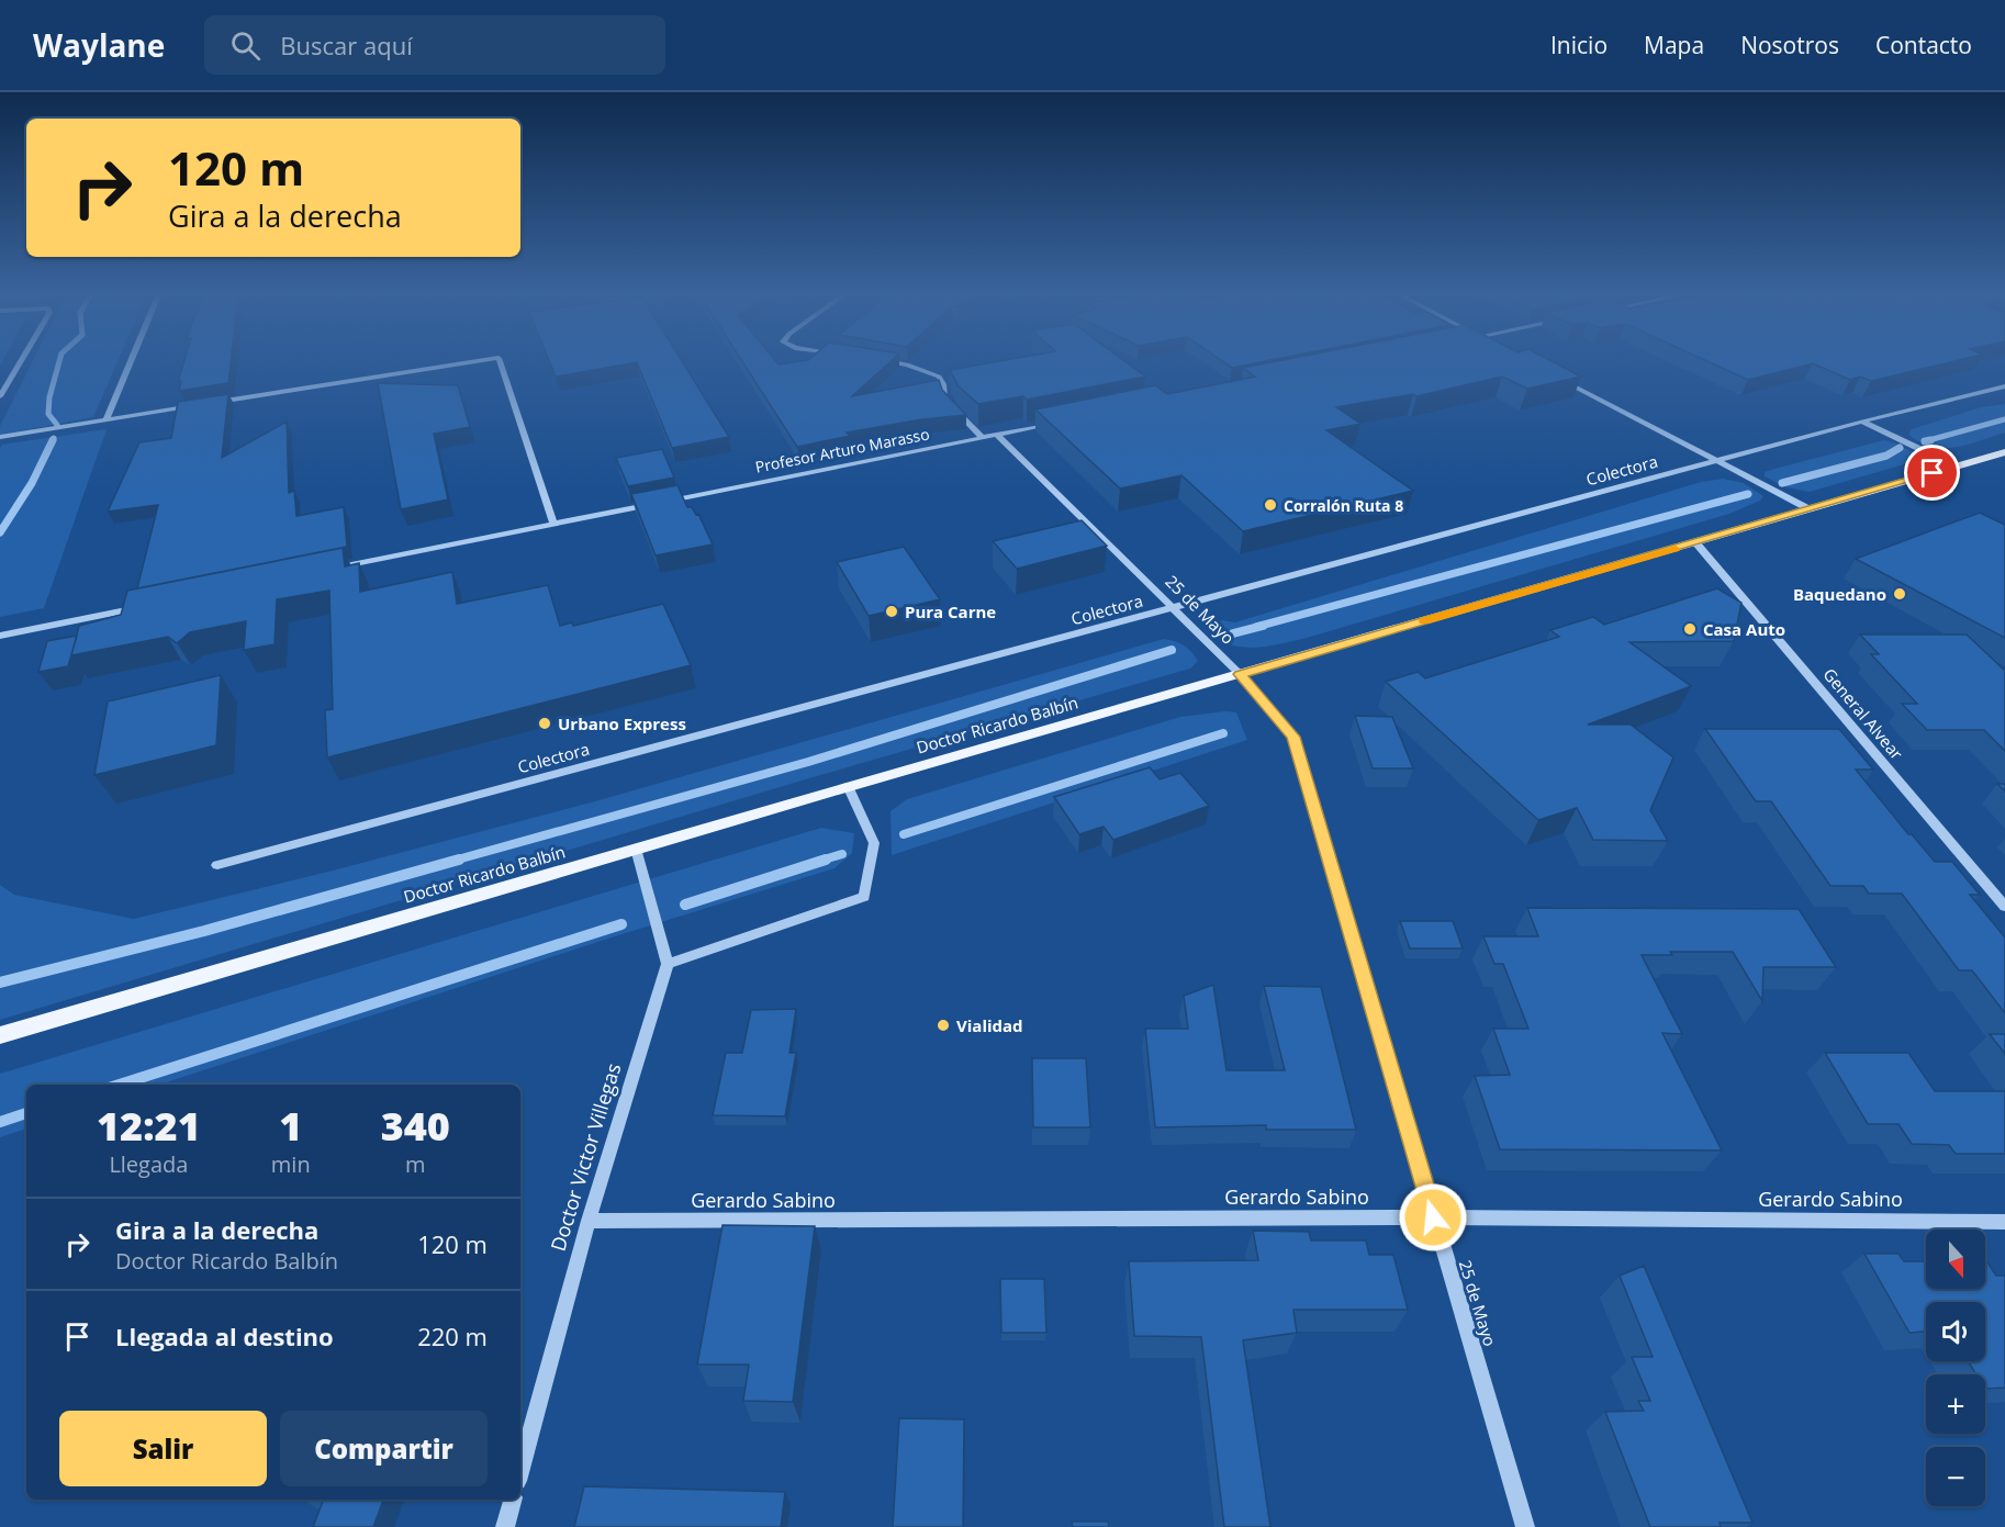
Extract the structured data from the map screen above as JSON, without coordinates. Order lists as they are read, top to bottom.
{
  "streets": {
    "main road": ["Doctor Ricardo Balbín"],
    "street": [
      "Profesor Arturo Marasso",
      "Colectora",
      "25 de Mayo",
      "General Alvear",
      "Doctor Victor Villegas",
      "Gerardo Sabino"
    ]
  },
  "crossings": [
    ["Profesor Arturo Marasso", "25 de Mayo"],
    ["Colectora", "25 de Mayo"],
    ["25 de Mayo", "Doctor Ricardo Balbín"],
    ["25 de Mayo", "Gerardo Sabino"],
    ["General Alvear", "Doctor Ricardo Balbín"],
    ["Doctor Victor Villegas", "Gerardo Sabino"]
  ],
  "places": [
    "Corralón Ruta 8",
    "Baquedano",
    "Pura Carne",
    "Casa Auto",
    "Urbano Express",
    "Vialidad"
  ],
  "north": "bottom",
  "page": {
    "header": "Waylane",
    "search": "Buscar aquí",
    "nav": [
      "Inicio",
      "Mapa",
      "Nosotros",
      "Contacto"
    ],
    "turn": ["120 m", "Gira a la derecha"],
    "eta": [
      "12:21",
      "Llegada",
      "1",
      "min",
      "340",
      "m"
    ],
    "list": [
      {
        "name": "Gira a la derecha",
        "note": "Doctor Ricardo Balbín",
        "value": "120 m"
      },
      {
        "name": "Llegada al destino",
        "value": "220 m"
      }
    ],
    "map_buttons": ["+", "−"],
    "buttons": ["Salir", "Compartir"]
  }
}
